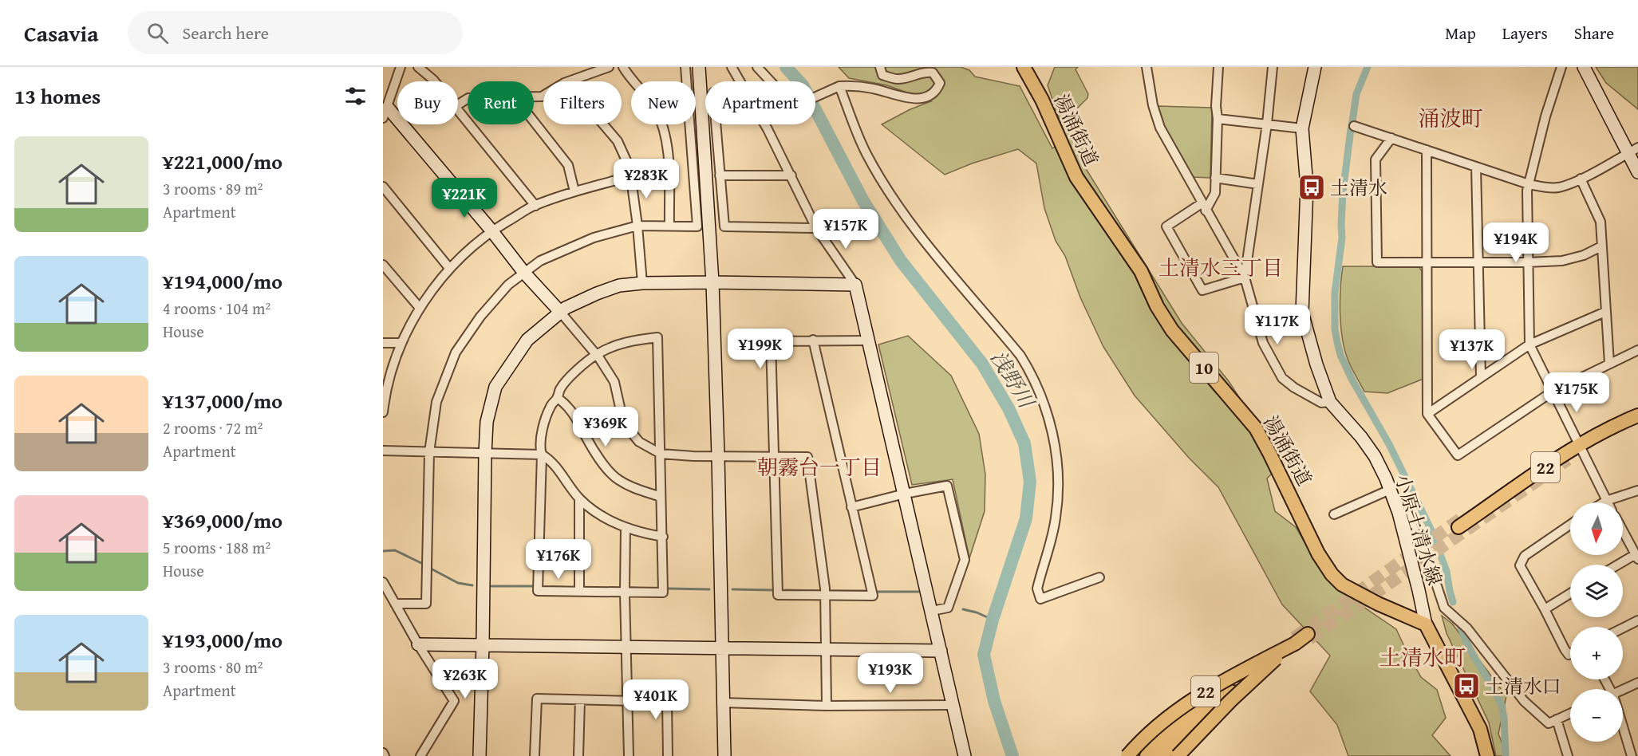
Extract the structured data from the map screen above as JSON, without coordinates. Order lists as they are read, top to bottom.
{
  "streets": {
    "main road": ["湯涌街道", "10", "22"],
    "street": ["小原土清水線"]
  },
  "crossings": [
    ["湯涌街道", "小原土清水線"]
  ],
  "districts": [
    "涌波町",
    "土清水三丁目",
    "朝霧台一丁目",
    "土清水町"
  ],
  "water": ["浅野川"],
  "places": {
    "bus stop": ["土清水", "土清水口"]
  },
  "north": "bottom",
  "page": {
    "header": "Casavia",
    "search": "Search here",
    "nav": ["Map", "Layers", "Share"],
    "heading": "13 homes",
    "chip": [
      "Buy",
      "Rent",
      "Filters",
      "New",
      "Apartment"
    ],
    "list": [
      {
        "name": "¥221,000/mo",
        "note": "3 rooms · 89 m² · Apartment"
      },
      {
        "name": "¥194,000/mo",
        "note": "4 rooms · 104 m² · House"
      },
      {
        "name": "¥137,000/mo",
        "note": "2 rooms · 72 m² · Apartment"
      },
      {
        "name": "¥369,000/mo",
        "note": "5 rooms · 188 m² · House"
      },
      {
        "name": "¥193,000/mo",
        "note": "3 rooms · 80 m² · Apartment"
      }
    ],
    "price": [
      "¥283K",
      "¥221K",
      "¥157K",
      "¥194K",
      "¥117K",
      "¥199K",
      "¥137K",
      "¥175K",
      "¥369K",
      "¥176K",
      "¥193K",
      "¥263K",
      "¥401K"
    ],
    "map_buttons": ["+", "−"]
  }
}
